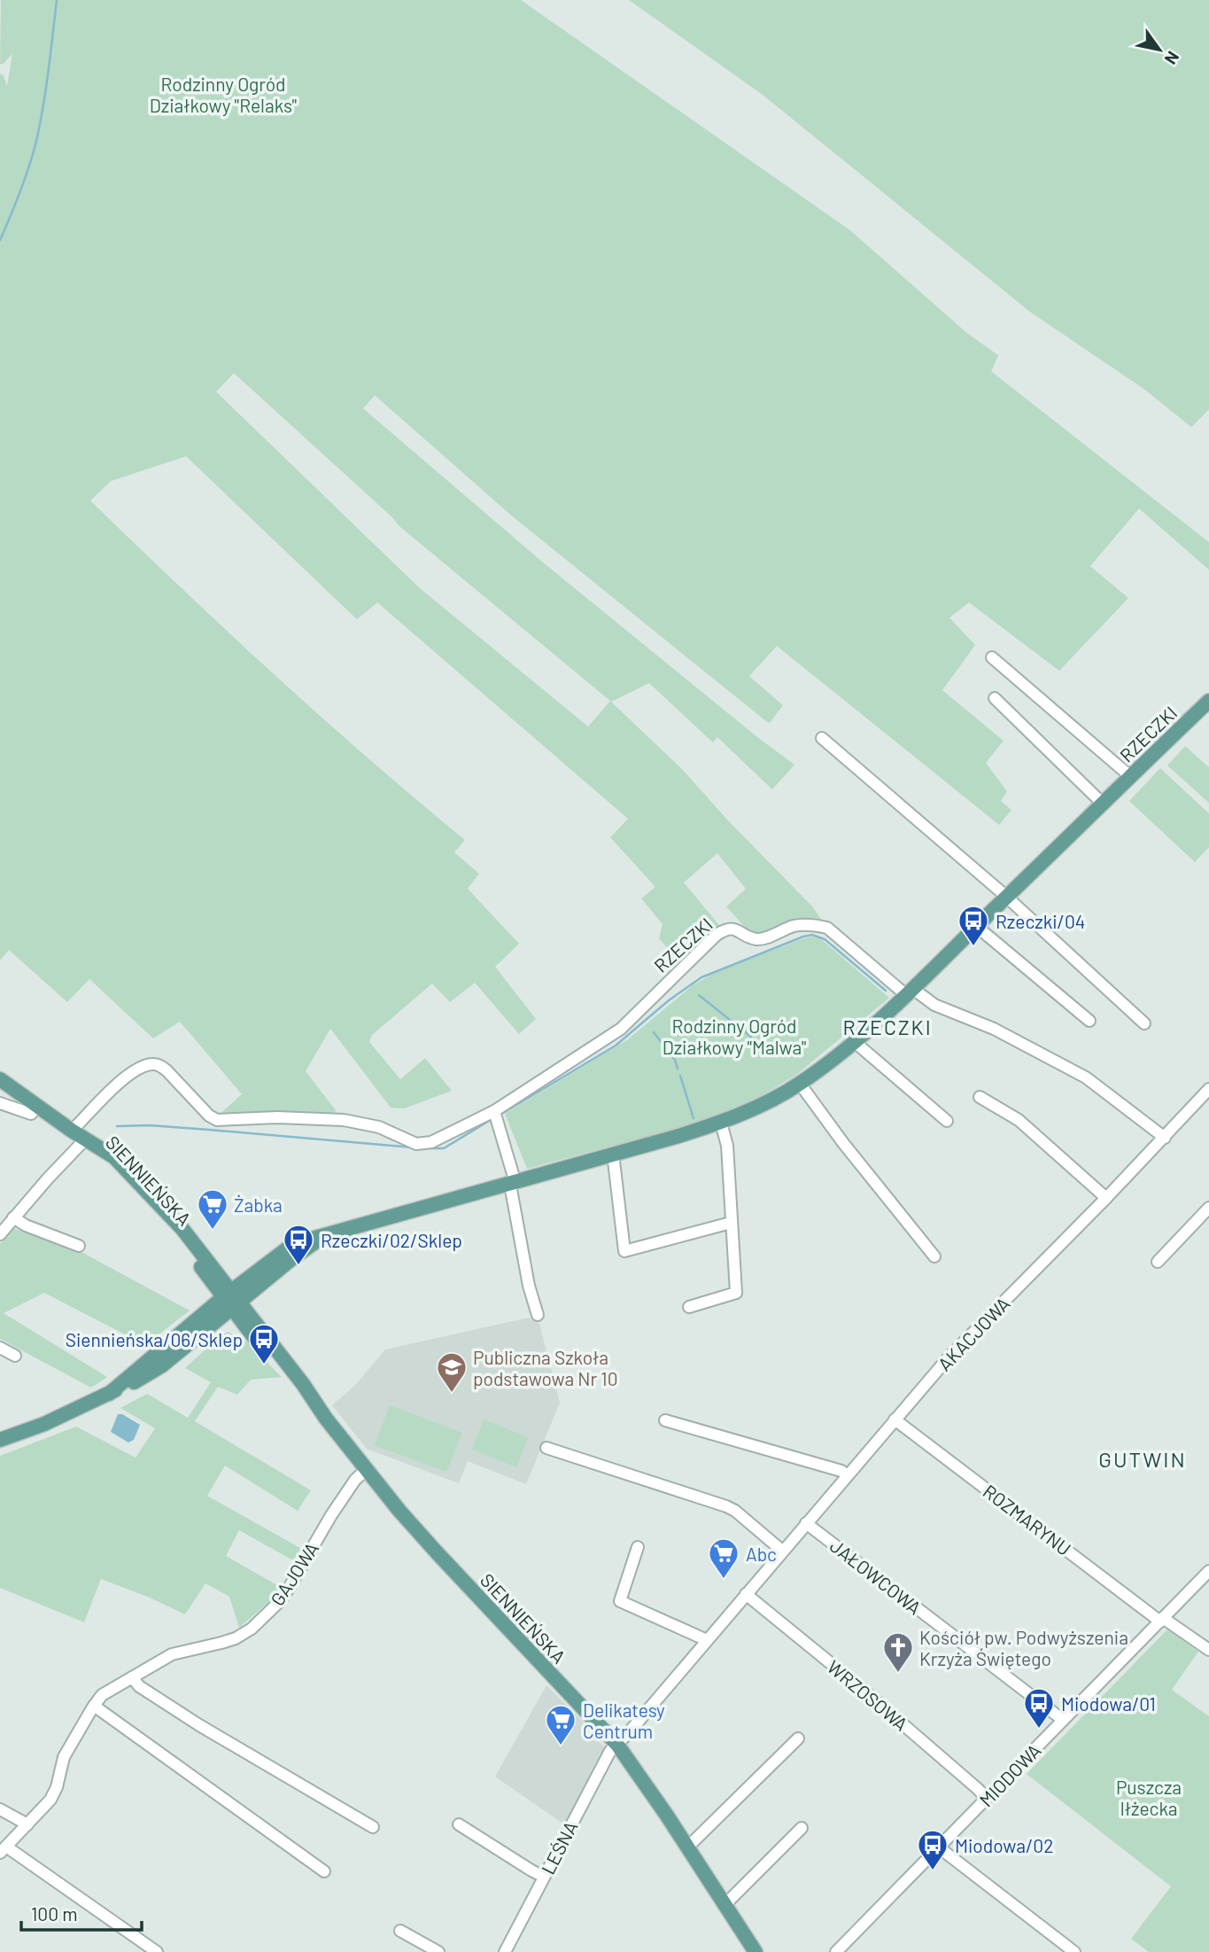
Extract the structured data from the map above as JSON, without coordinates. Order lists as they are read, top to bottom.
{
  "streets": {
    "main road": ["RZECZKI", "SIENNIEŃSKA"],
    "street": [
      "AKACJOWA",
      "ROZMARYNU",
      "GAJOWA",
      "JAŁOWCOWA",
      "WRZOSOWA",
      "MIODOWA",
      "LEŚNA"
    ]
  },
  "crossings": [
    ["RZECZKI", "SIENNIEŃSKA"],
    ["RZECZKI", "AKACJOWA"],
    ["SIENNIEŃSKA", "AKACJOWA"],
    ["SIENNIEŃSKA", "GAJOWA"],
    ["SIENNIEŃSKA", "LEŚNA"],
    ["AKACJOWA", "ROZMARYNU"],
    ["AKACJOWA", "JAŁOWCOWA"],
    ["AKACJOWA", "WRZOSOWA"],
    ["AKACJOWA", "LEŚNA"],
    ["ROZMARYNU", "MIODOWA"],
    ["JAŁOWCOWA", "MIODOWA"],
    ["WRZOSOWA", "MIODOWA"]
  ],
  "districts": ["RZECZKI", "GUTWIN"],
  "parks": ["Rodzinny Ogród Działkowy \"Relaks\"", "Rodzinny Ogród Działkowy \"Malwa\"", "Puszcza Iłżecka"],
  "places": {
    "bus stop": [
      "Rzeczki/04",
      "Rzeczki/02/Sklep",
      "Siennieńska/06/Sklep",
      "Miodowa/01",
      "Miodowa/02"
    ],
    "supermarket": ["Żabka", "Abc", "Delikatesy Centrum"],
    "school or university": ["Publiczna Szkoła podstawowa Nr 10"],
    "church": ["Kościół pw. Podwyższenia Krzyża Świętego"]
  },
  "scale_bar": "100 m",
  "north": "bottom right"
}
